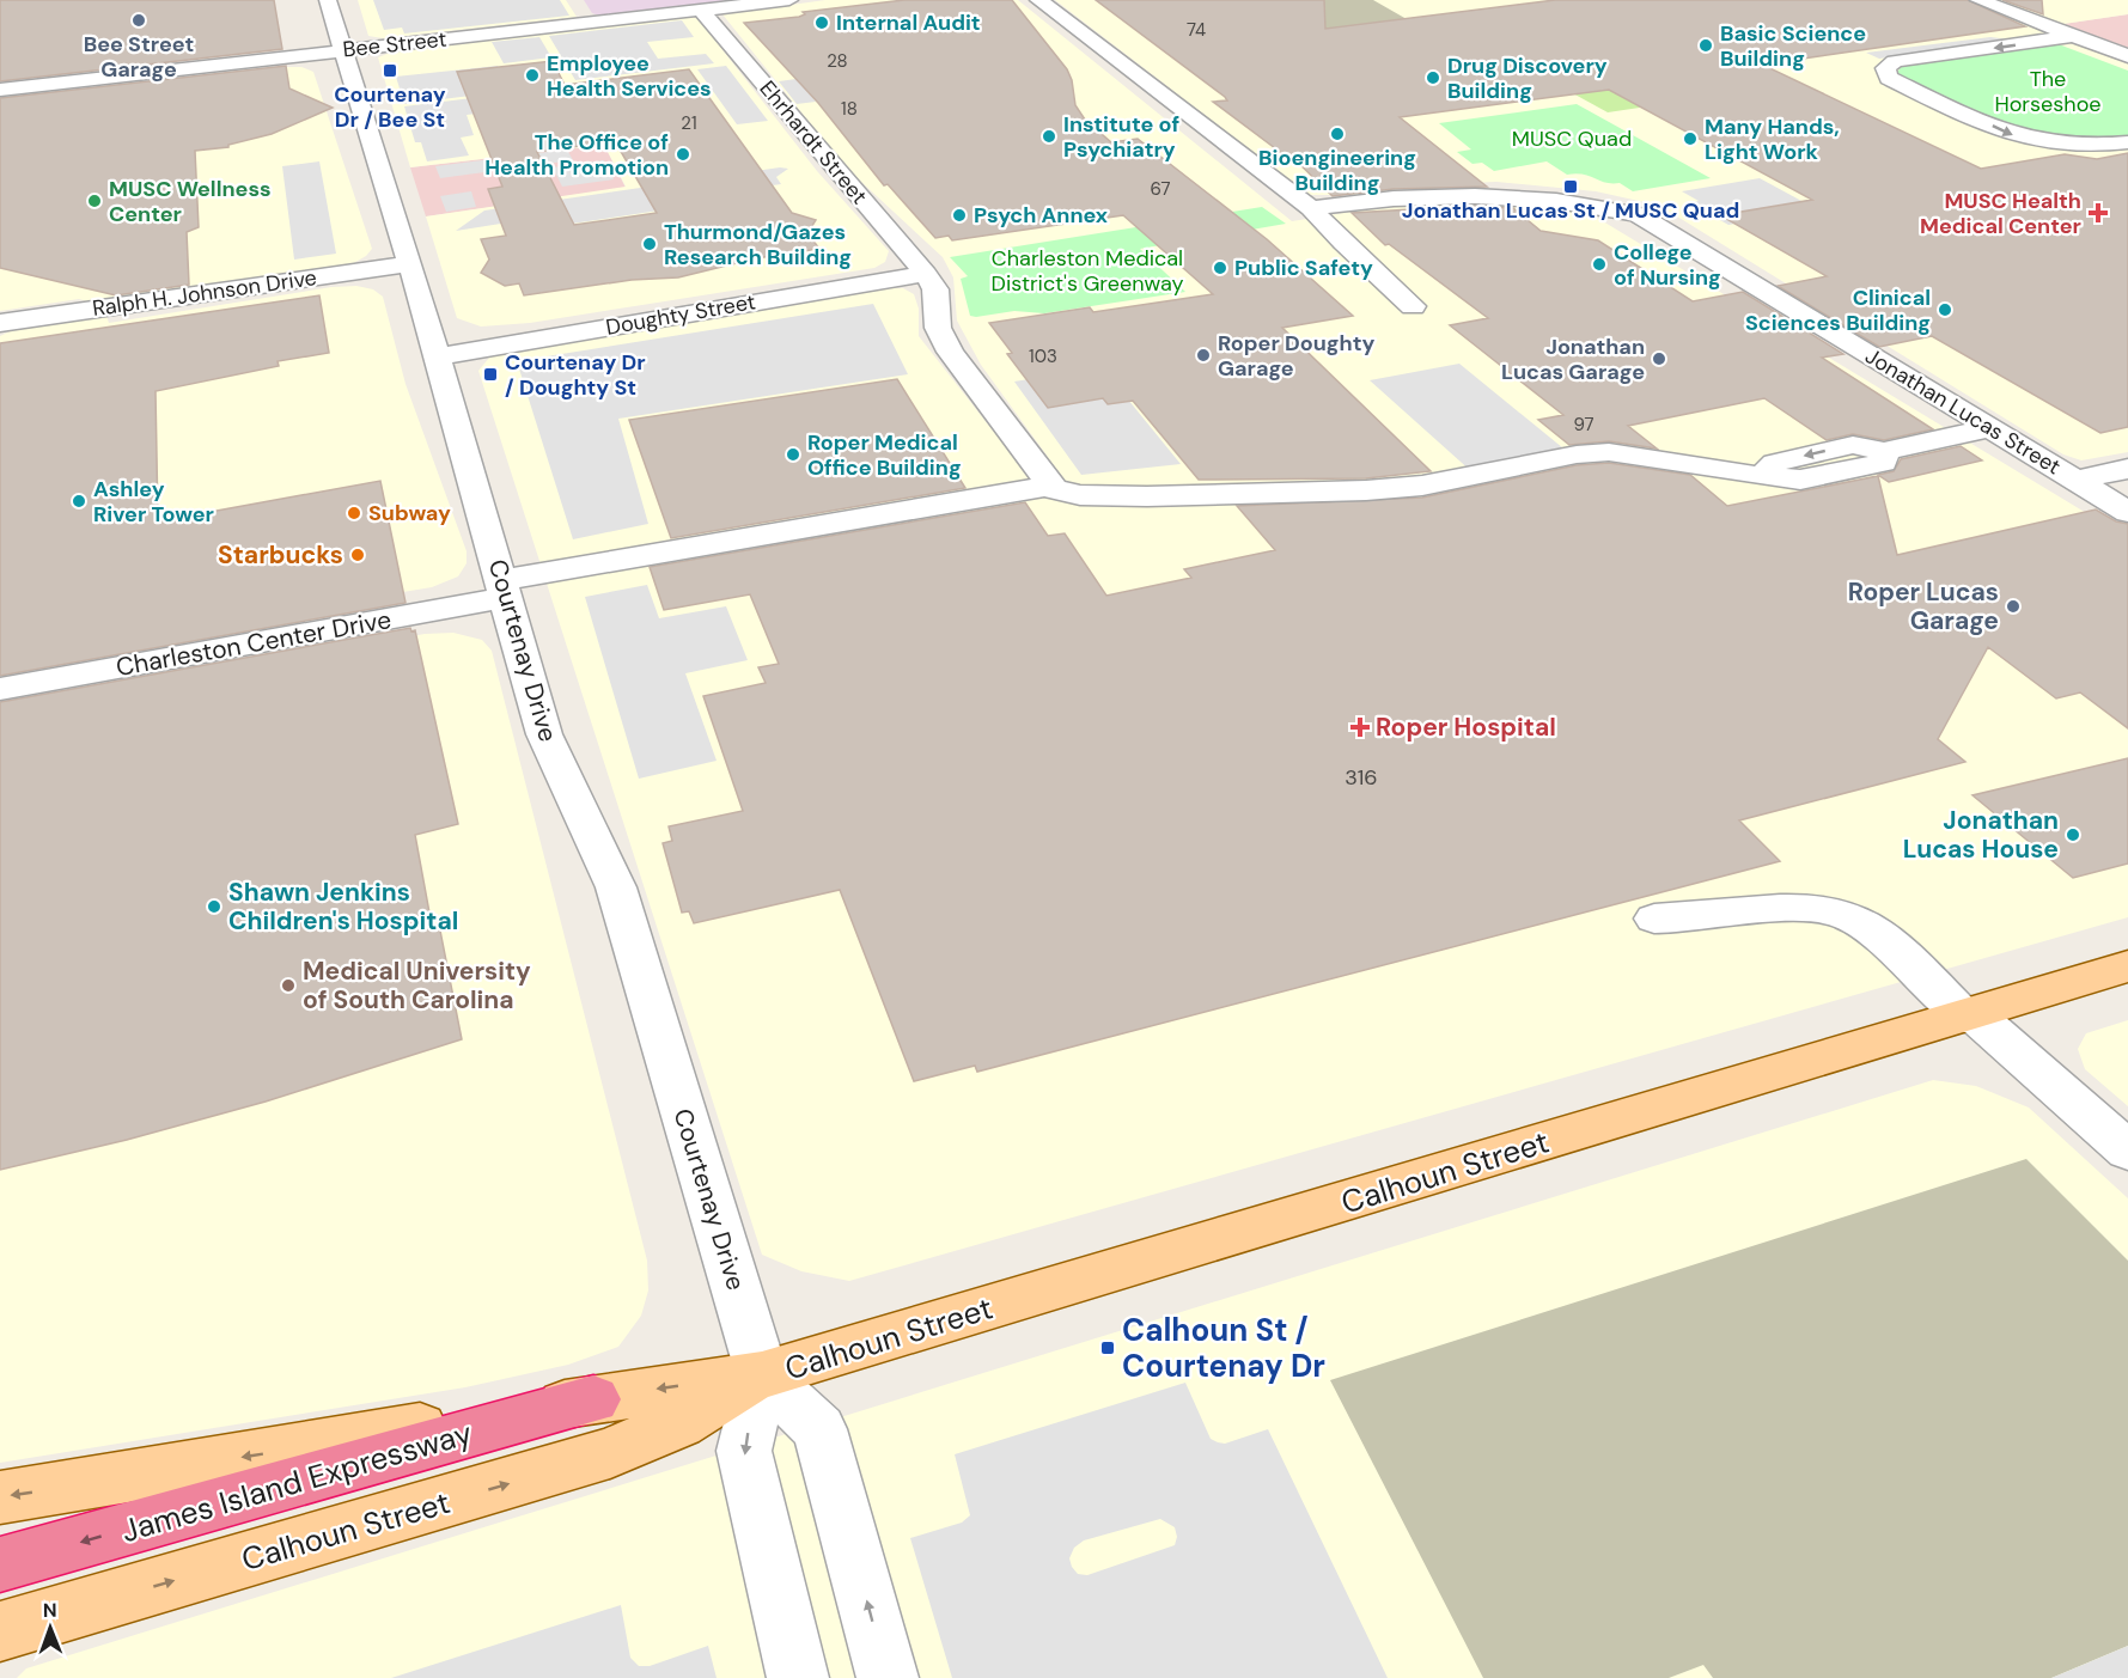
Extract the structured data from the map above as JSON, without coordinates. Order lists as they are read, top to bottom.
{
  "streets": {
    "highway": ["James Island Expressway"],
    "main road": ["Calhoun Street"],
    "street": [
      "Bee Street",
      "Ehrhardt Street",
      "Ralph H. Johnson Drive",
      "Doughty Street",
      "Jonathan Lucas Street",
      "Charleston Center Drive",
      "Courtenay Drive"
    ]
  },
  "crossings": [
    ["Bee Street", "Ehrhardt Street"],
    ["Bee Street", "Courtenay Drive"],
    ["Ehrhardt Street", "Doughty Street"],
    ["Ralph H. Johnson Drive", "Courtenay Drive"],
    ["Doughty Street", "Courtenay Drive"],
    ["Charleston Center Drive", "Courtenay Drive"],
    ["Courtenay Drive", "Calhoun Street"],
    ["Calhoun Street", "James Island Expressway"]
  ],
  "one_way": ["James Island Expressway"],
  "parks": ["The Horseshoe", "MUSC Quad", "Charleston Medical District's Greenway"],
  "places": {
    "other": [
      "Bee Street Garage",
      "Internal Audit",
      "Basic Science Building",
      "Employee Health Services",
      "Drug Discovery Building",
      "Bioengineering Building",
      "Institute of Psychiatry",
      "Many Hands, Light Work",
      "The Office of Health Promotion",
      "MUSC Wellness Center",
      "Psych Annex",
      "Thurmond/Gazes Research Building",
      "College of Nursing",
      "Public Safety",
      "Clinical Sciences Building",
      "Roper Doughty Garage",
      "Jonathan Lucas Garage",
      "Roper Medical Office Building",
      "Ashley River Tower",
      "Subway",
      "Starbucks",
      "Roper Lucas Garage",
      "Jonathan Lucas House",
      "Shawn Jenkins Children's Hospital",
      "Medical University of South Carolina"
    ],
    "transit": [
      "Courtenay Dr / Bee St",
      "Jonathan Lucas St / MUSC Quad",
      "Courtenay Dr / Doughty St",
      "Calhoun St / Courtenay Dr"
    ],
    "health": ["MUSC Health Medical Center", "Roper Hospital"]
  },
  "house_numbers": [
    "74",
    "28",
    "18",
    "21",
    "67",
    "103",
    "97",
    "316"
  ],
  "north": "top"
}
